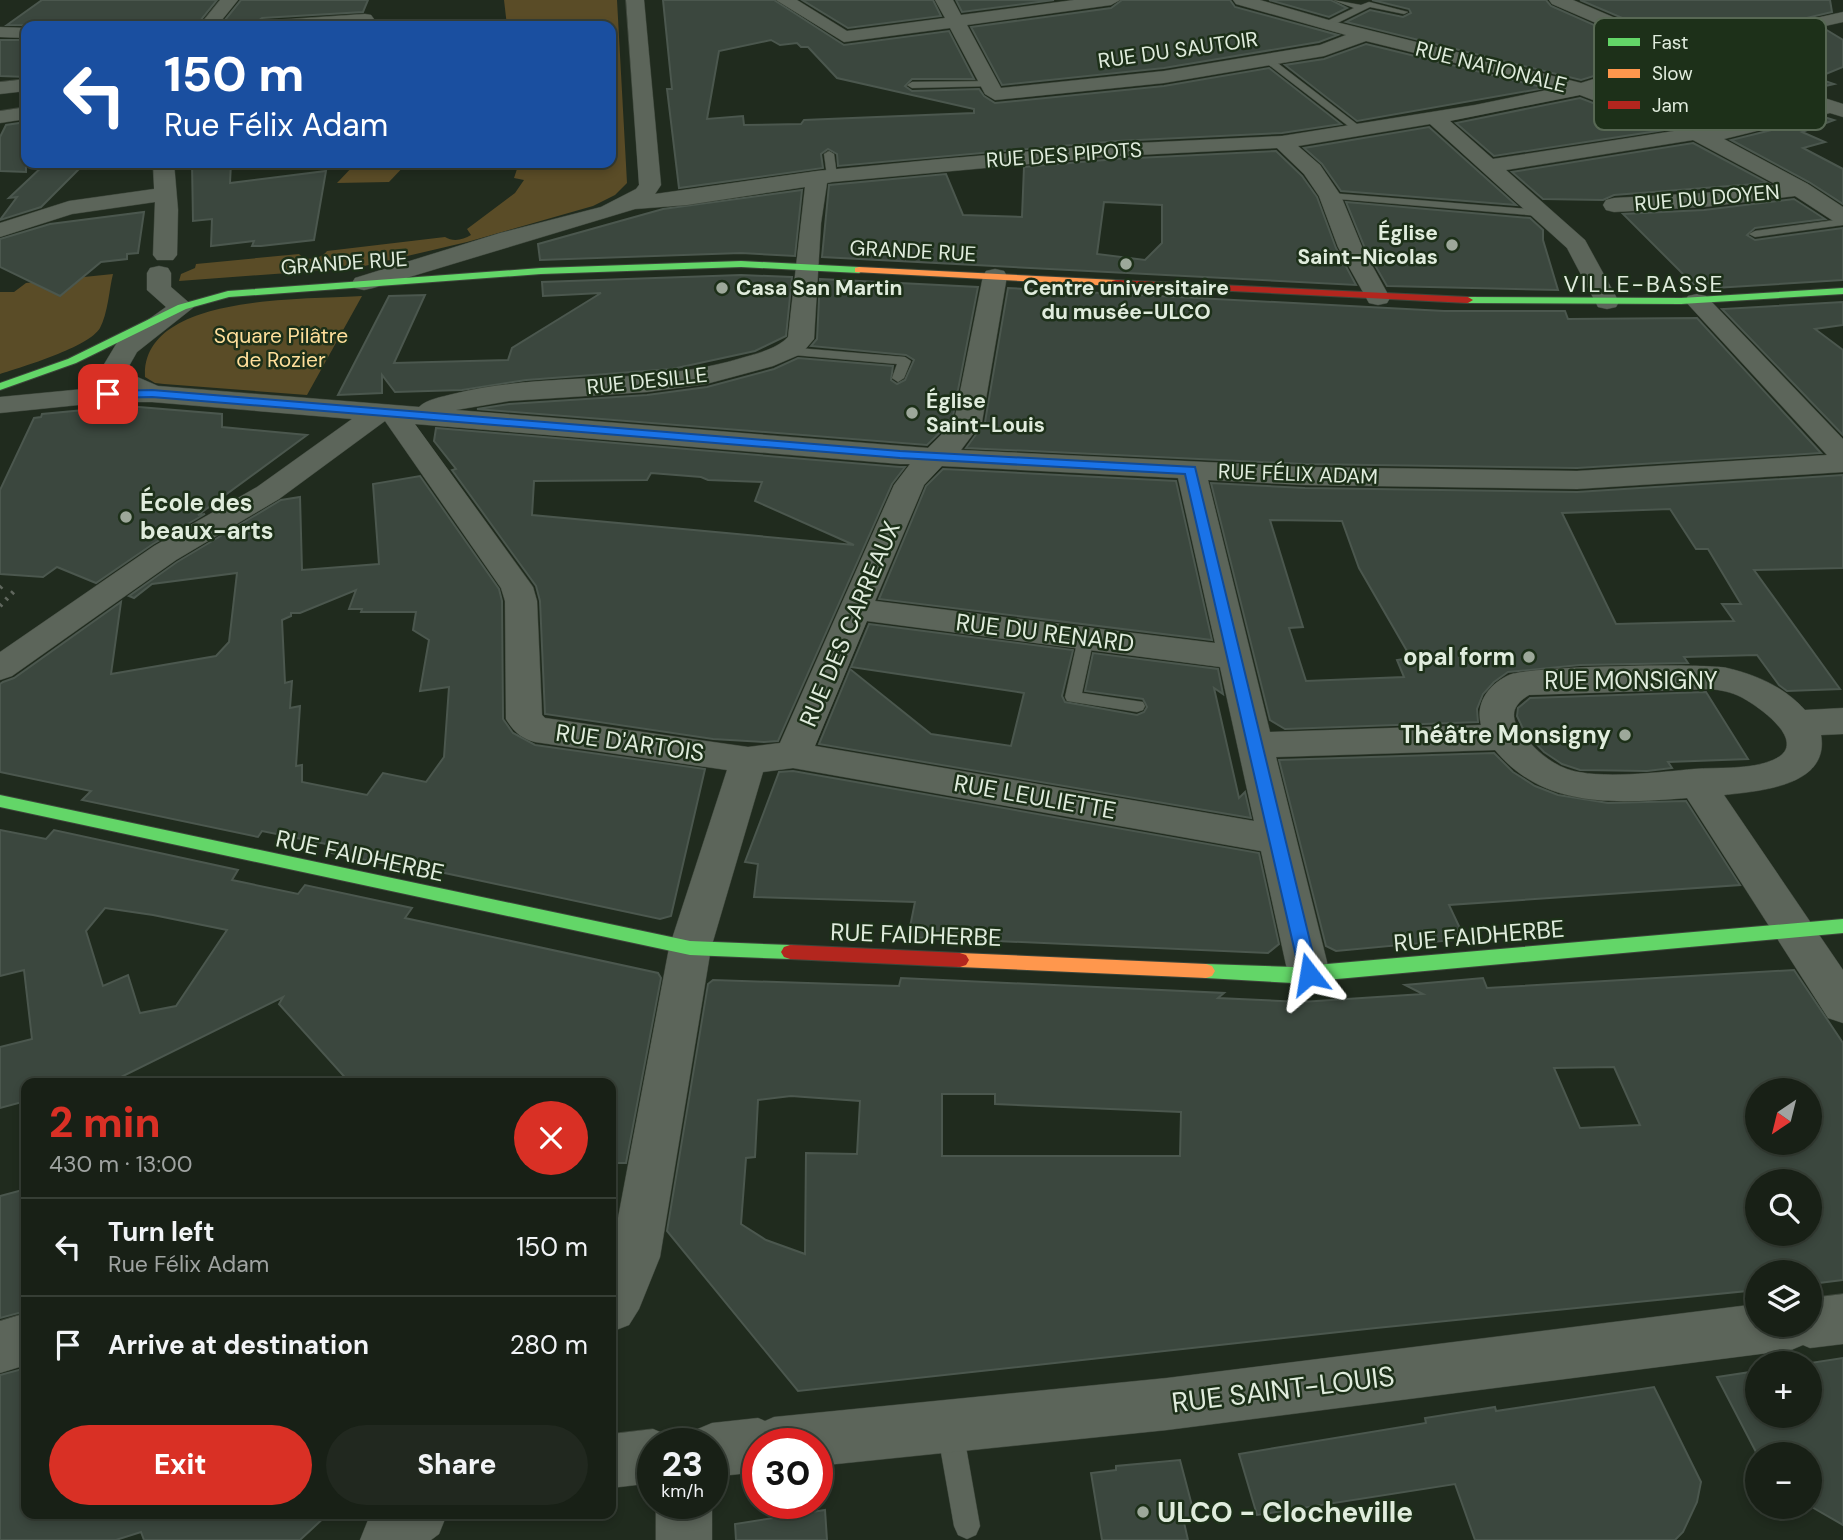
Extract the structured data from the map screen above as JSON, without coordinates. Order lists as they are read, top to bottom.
{
  "streets": {
    "main road": ["GRANDE RUE", "RUE FAIDHERBE"],
    "street": [
      "RUE DU SAUTOIR",
      "RUE NATIONALE",
      "RUE DES PIPOTS",
      "RUE DU DOYEN",
      "RUE DESILLE",
      "RUE FÉLIX ADAM",
      "RUE DES CARREAUX",
      "RUE DU RENARD",
      "RUE MONSIGNY",
      "RUE D'ARTOIS",
      "RUE LEULIETTE",
      "RUE SAINT-LOUIS"
    ]
  },
  "crossings": [
    ["RUE DU SAUTOIR", "RUE NATIONALE"],
    ["RUE NATIONALE", "RUE DES PIPOTS"],
    ["RUE NATIONALE", "RUE DU DOYEN"],
    ["RUE DES PIPOTS", "GRANDE RUE"],
    ["GRANDE RUE", "RUE DES CARREAUX"],
    ["RUE DESILLE", "RUE FÉLIX ADAM"],
    ["RUE DESILLE", "RUE D'ARTOIS"],
    ["RUE FÉLIX ADAM", "RUE DES CARREAUX"],
    ["RUE FÉLIX ADAM", "RUE D'ARTOIS"],
    ["RUE DES CARREAUX", "RUE DU RENARD"],
    ["RUE DES CARREAUX", "RUE D'ARTOIS"],
    ["RUE DES CARREAUX", "RUE LEULIETTE"]
  ],
  "districts": ["VILLE-BASSE"],
  "parks": ["Square Pilâtre de Rozier"],
  "places": [
    "Église Saint-Nicolas",
    "Centre universitaire du musée-ULCO",
    "Casa San Martin",
    "Église Saint-Louis",
    "École des beaux-arts",
    "opal form",
    "Théâtre Monsigny",
    "ULCO - Clocheville"
  ],
  "legend": ["Fast", "Slow", "Jam"],
  "north": "bottom left",
  "page": {
    "turn": ["150 m", "Rue Félix Adam"],
    "map_buttons": ["+", "−"],
    "heading": ["2 min", "430 m · 13:00"],
    "list": [
      {
        "name": "Turn left",
        "note": "Rue Félix Adam",
        "value": "150 m"
      },
      {
        "name": "Arrive at destination",
        "value": "280 m"
      }
    ],
    "buttons": ["Exit", "Share"],
    "speed": "23 km/h",
    "limit": "30"
  }
}
